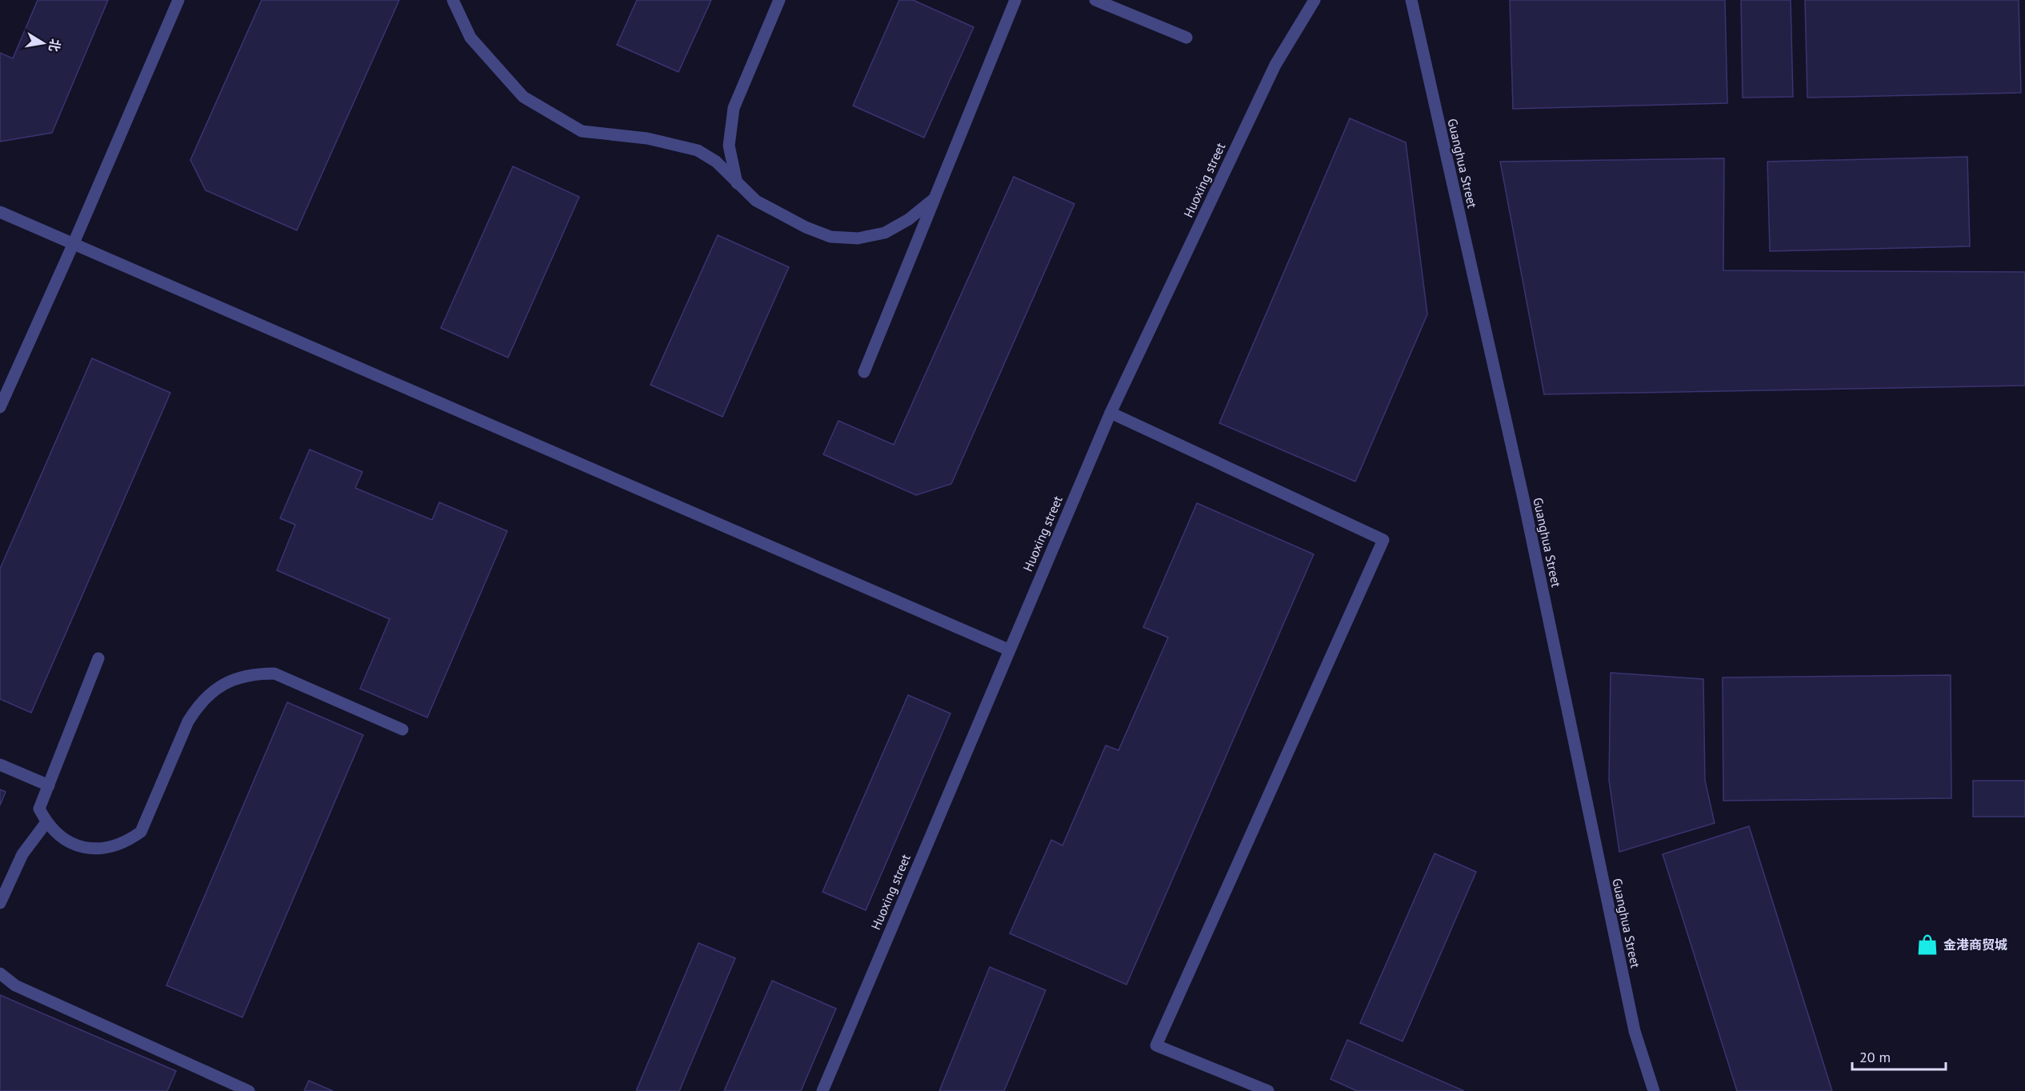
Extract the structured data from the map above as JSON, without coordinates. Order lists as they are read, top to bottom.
{
  "streets": {
    "street": ["Guanghua Street", "Huoxing street"]
  },
  "places": {
    "shop": ["金港商贸城"]
  },
  "scale_bar": "20 m",
  "north": "right"
}
